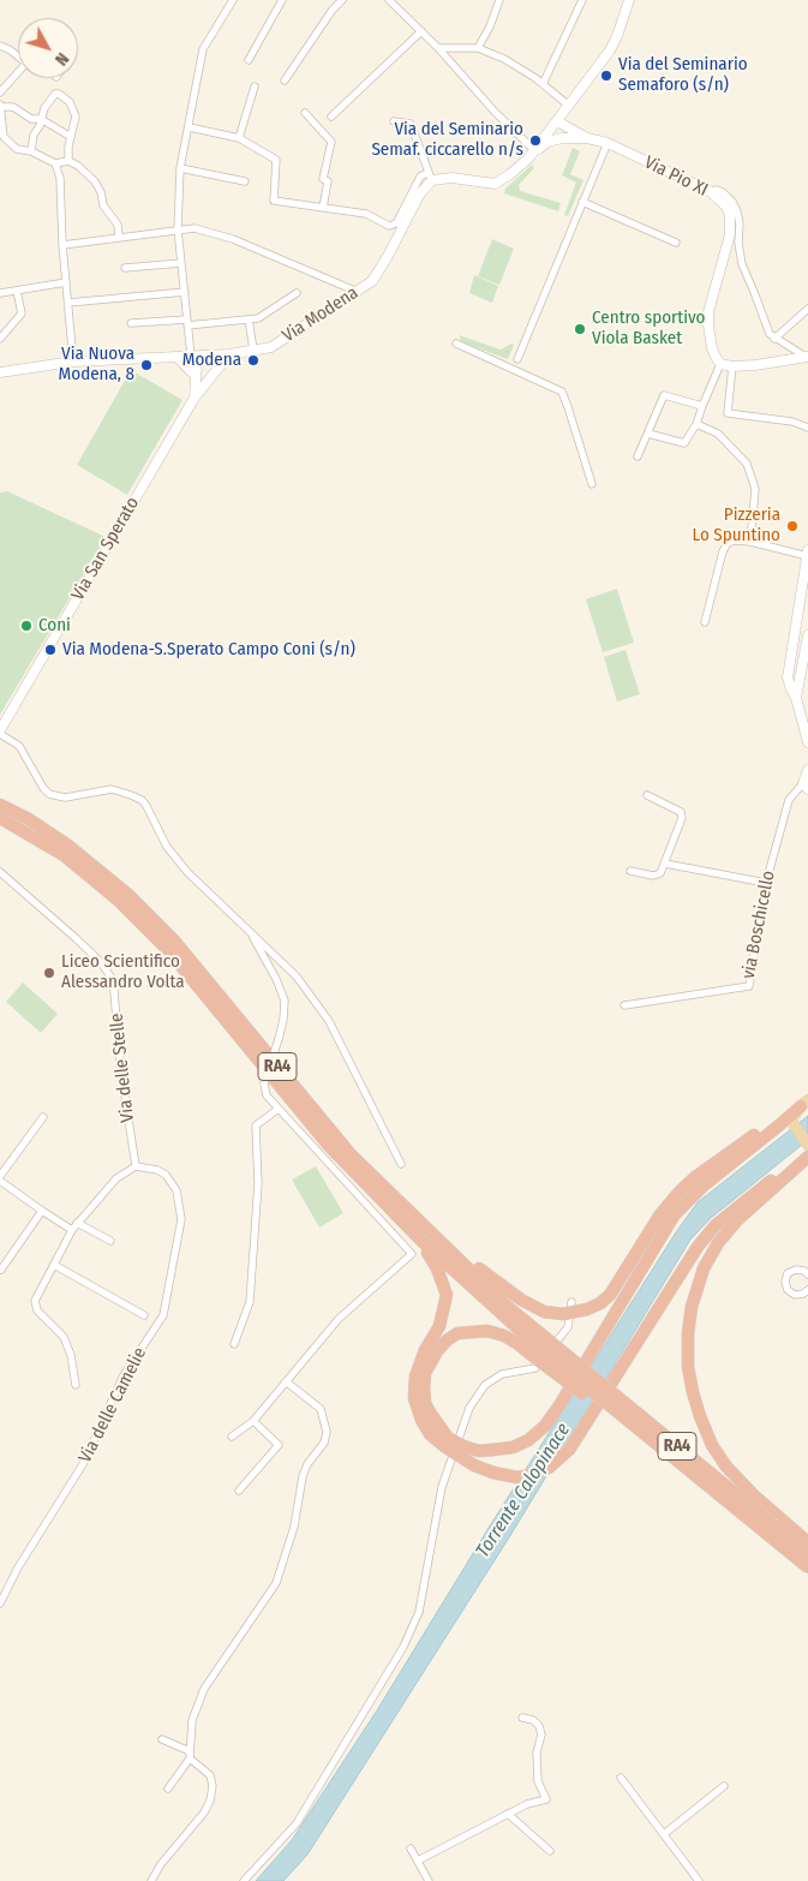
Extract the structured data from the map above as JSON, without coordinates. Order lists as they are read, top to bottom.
{
  "streets": {
    "highway": ["RA4"],
    "main road": ["Via Pio XI", "Via Modena", "Via San Sperato"],
    "street": ["via Boschicello", "Via delle Stelle", "Via delle Camelie"]
  },
  "crossings": [
    ["Via Modena", "Via San Sperato"],
    ["Via delle Stelle", "Via delle Camelie"]
  ],
  "water": ["Torrente Calopinace"],
  "places": [
    "Via del Seminario Semaforo (s/n)",
    "Via del Seminario Semaf. ciccarello n/s",
    "Centro sportivo Viola Basket",
    "Modena",
    "Via Nuova Modena, 8",
    "Pizzeria Lo Spuntino",
    "Coni",
    "Via Modena-S.Sperato Campo Coni (s/n)",
    "Liceo Scientifico Alessandro Volta"
  ],
  "north": "bottom right"
}
